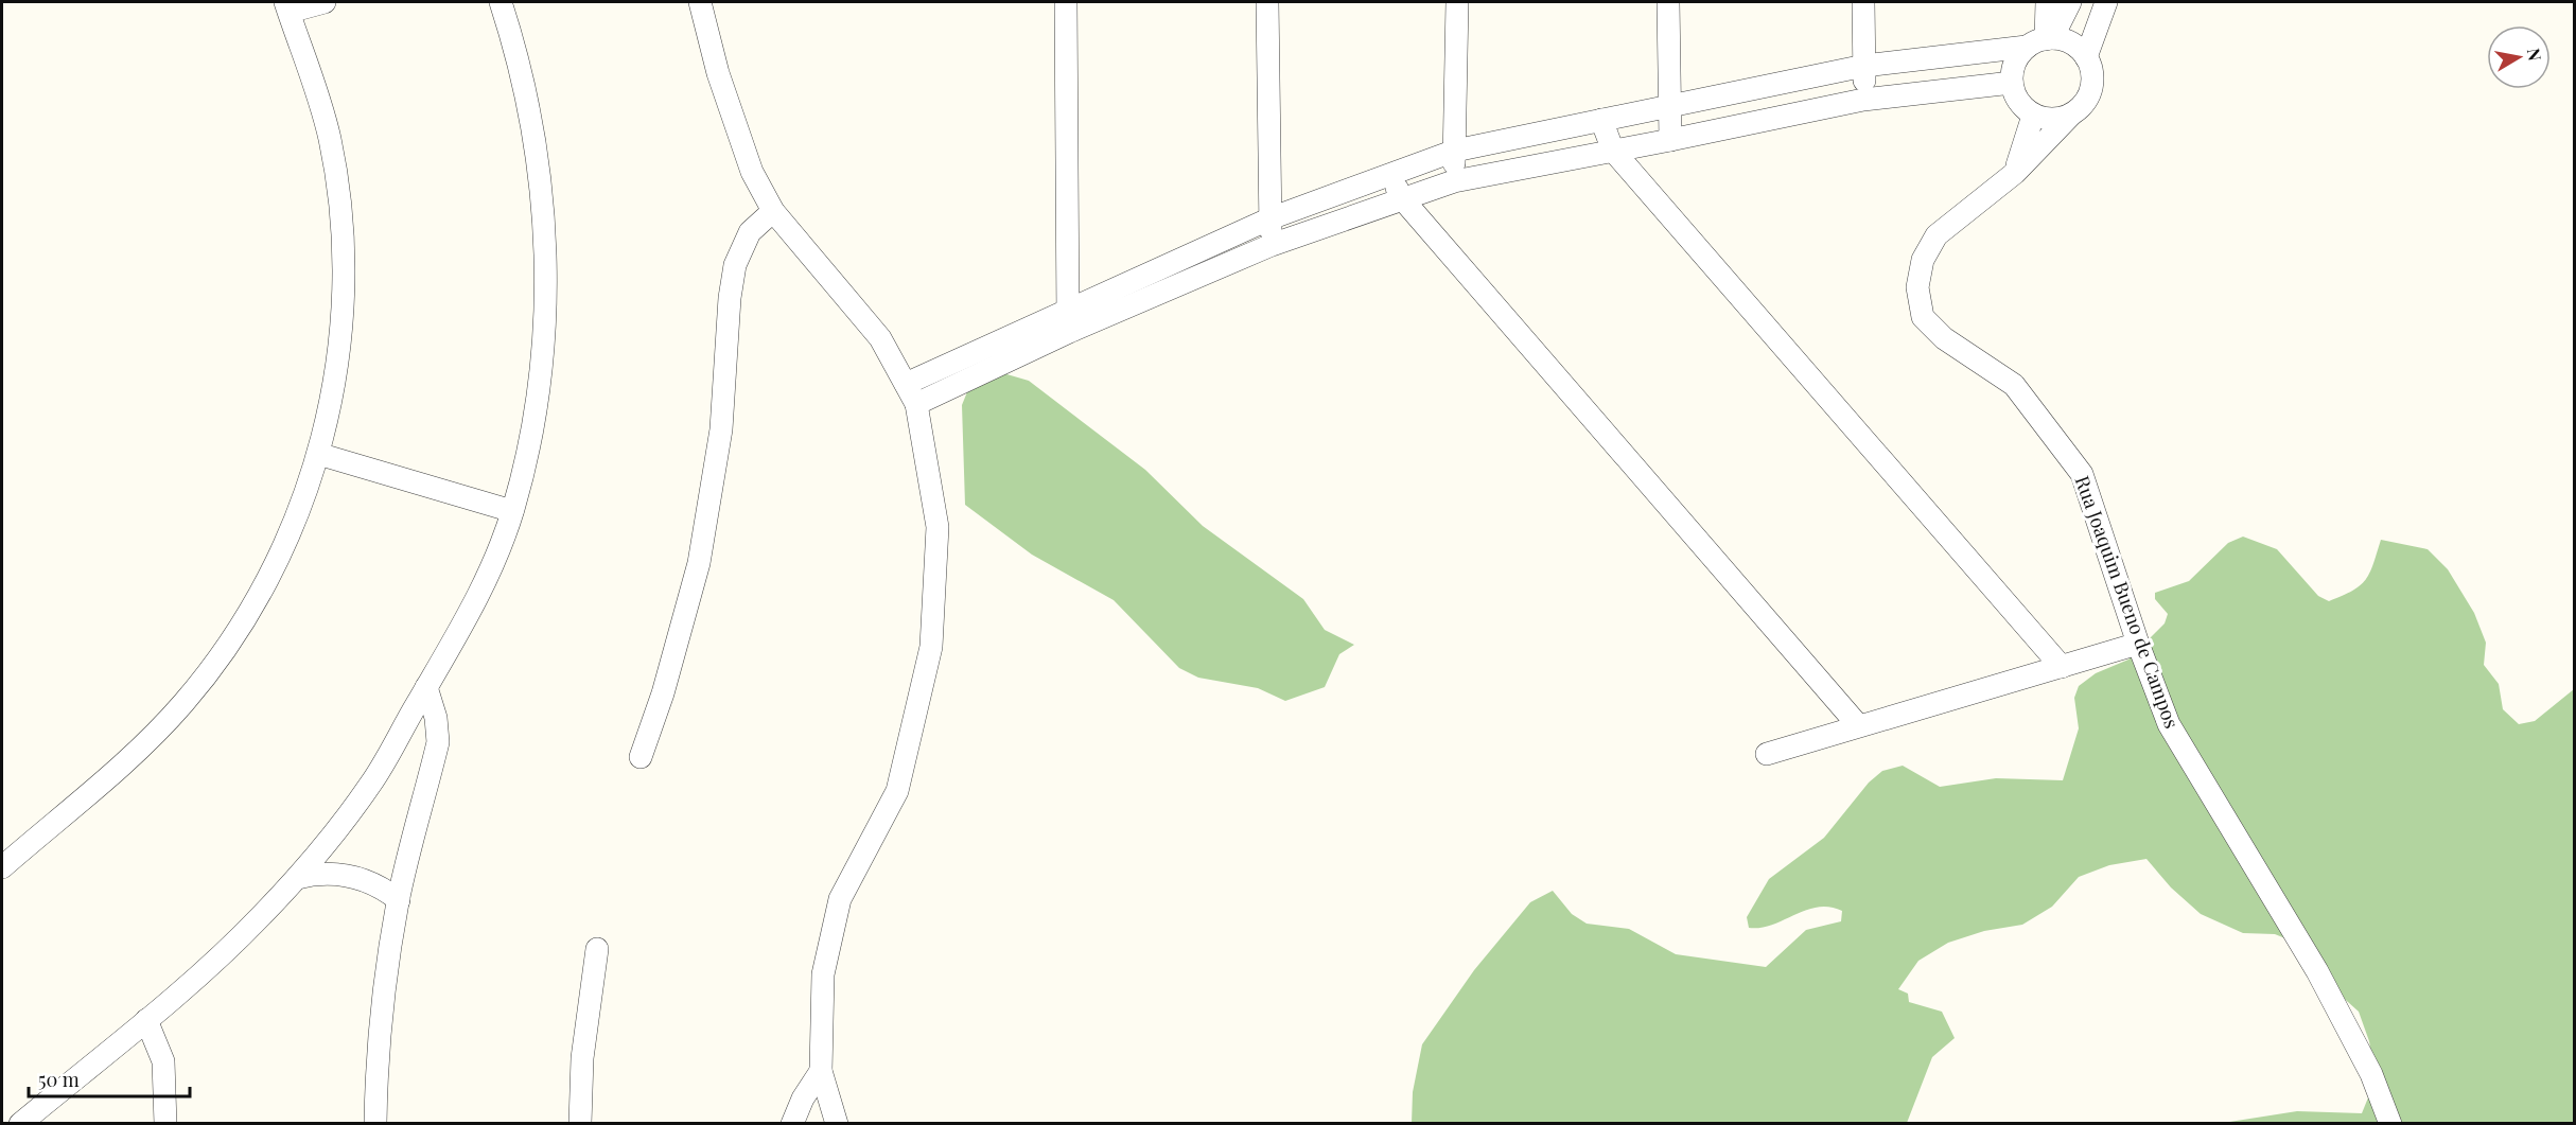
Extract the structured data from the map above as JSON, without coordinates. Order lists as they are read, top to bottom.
{
  "streets": {
    "street": ["Rua Joaquim Bueno de Campos"]
  },
  "scale_bar": "50 m",
  "north": "right"
}
